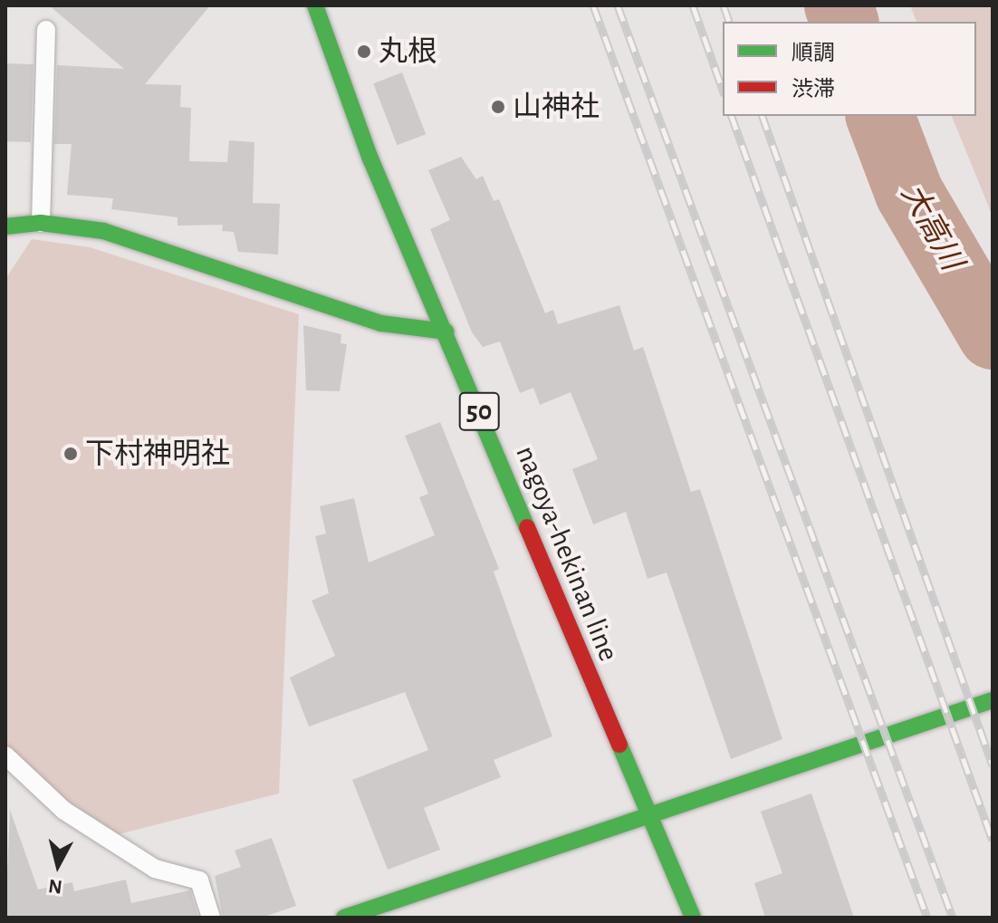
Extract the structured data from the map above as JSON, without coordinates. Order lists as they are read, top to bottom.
{
  "streets": {
    "street": ["50", "nagoya-hekinan line"]
  },
  "water": ["大高川"],
  "places": ["丸根", "山神社", "下村神明社"],
  "legend": ["順調", "渋滞"],
  "north": "bottom"
}
